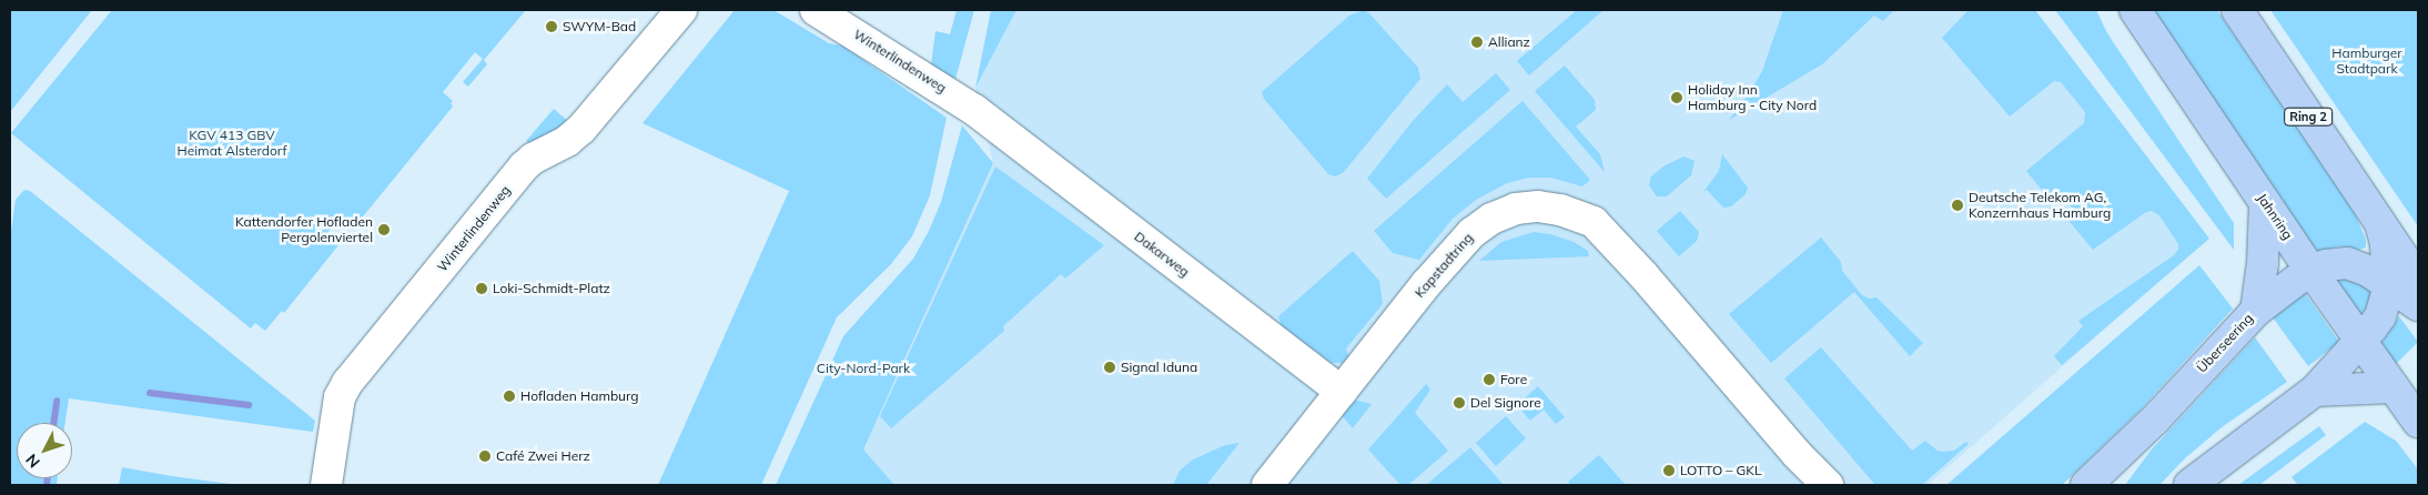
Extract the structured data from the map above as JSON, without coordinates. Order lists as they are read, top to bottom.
{
  "streets": {
    "main road": ["Ring 2", "Jahnring", "Überseering"],
    "street": ["Winterlindenweg", "Dakarweg", "Kapstadtring"]
  },
  "crossings": [
    ["Winterlindenweg", "Dakarweg"],
    ["Ring 2", "Überseering"],
    ["Jahnring", "Überseering"],
    ["Dakarweg", "Kapstadtring"]
  ],
  "parks": ["Hamburger Stadtpark", "KGV 413 GBV Heimat Alsterdorf", "City-Nord-Park"],
  "places": [
    "SWYM-Bad",
    "Allianz",
    "Holiday Inn Hamburg - City Nord",
    "Deutsche Telekom AG, Konzernhaus Hamburg",
    "Kattendorfer Hofladen Pergolenviertel",
    "Loki-Schmidt-Platz",
    "Signal Iduna",
    "Fore",
    "Hofladen Hamburg",
    "Del Signore",
    "Café Zwei Herz",
    "LOTTO – GKL"
  ],
  "north": "bottom left"
}
